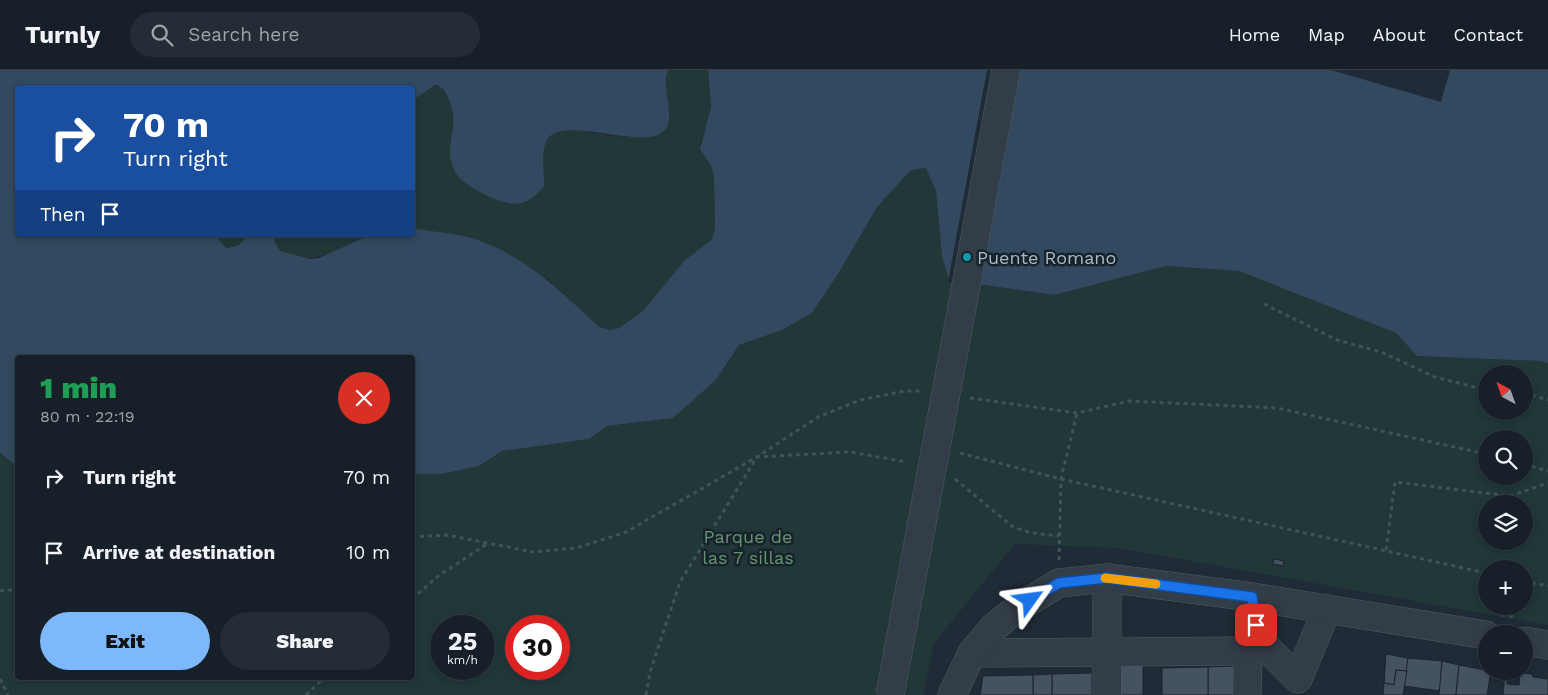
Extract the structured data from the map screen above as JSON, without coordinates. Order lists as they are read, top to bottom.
{
  "parks": ["Parque de las 7 sillas"],
  "places": ["Puente Romano"],
  "north": "top left",
  "page": {
    "header": "Turnly",
    "search": "Search here",
    "nav": [
      "Home",
      "Map",
      "About",
      "Contact"
    ],
    "turn": ["70 m", "Turn right"],
    "then": "Then",
    "heading": ["1 min", "80 m · 22:19"],
    "map_buttons": ["+", "−"],
    "list": [
      {
        "name": "Turn right",
        "value": "70 m"
      },
      {
        "name": "Arrive at destination",
        "value": "10 m"
      }
    ],
    "buttons": ["Exit", "Share"],
    "speed": "25 km/h",
    "limit": "30"
  }
}
